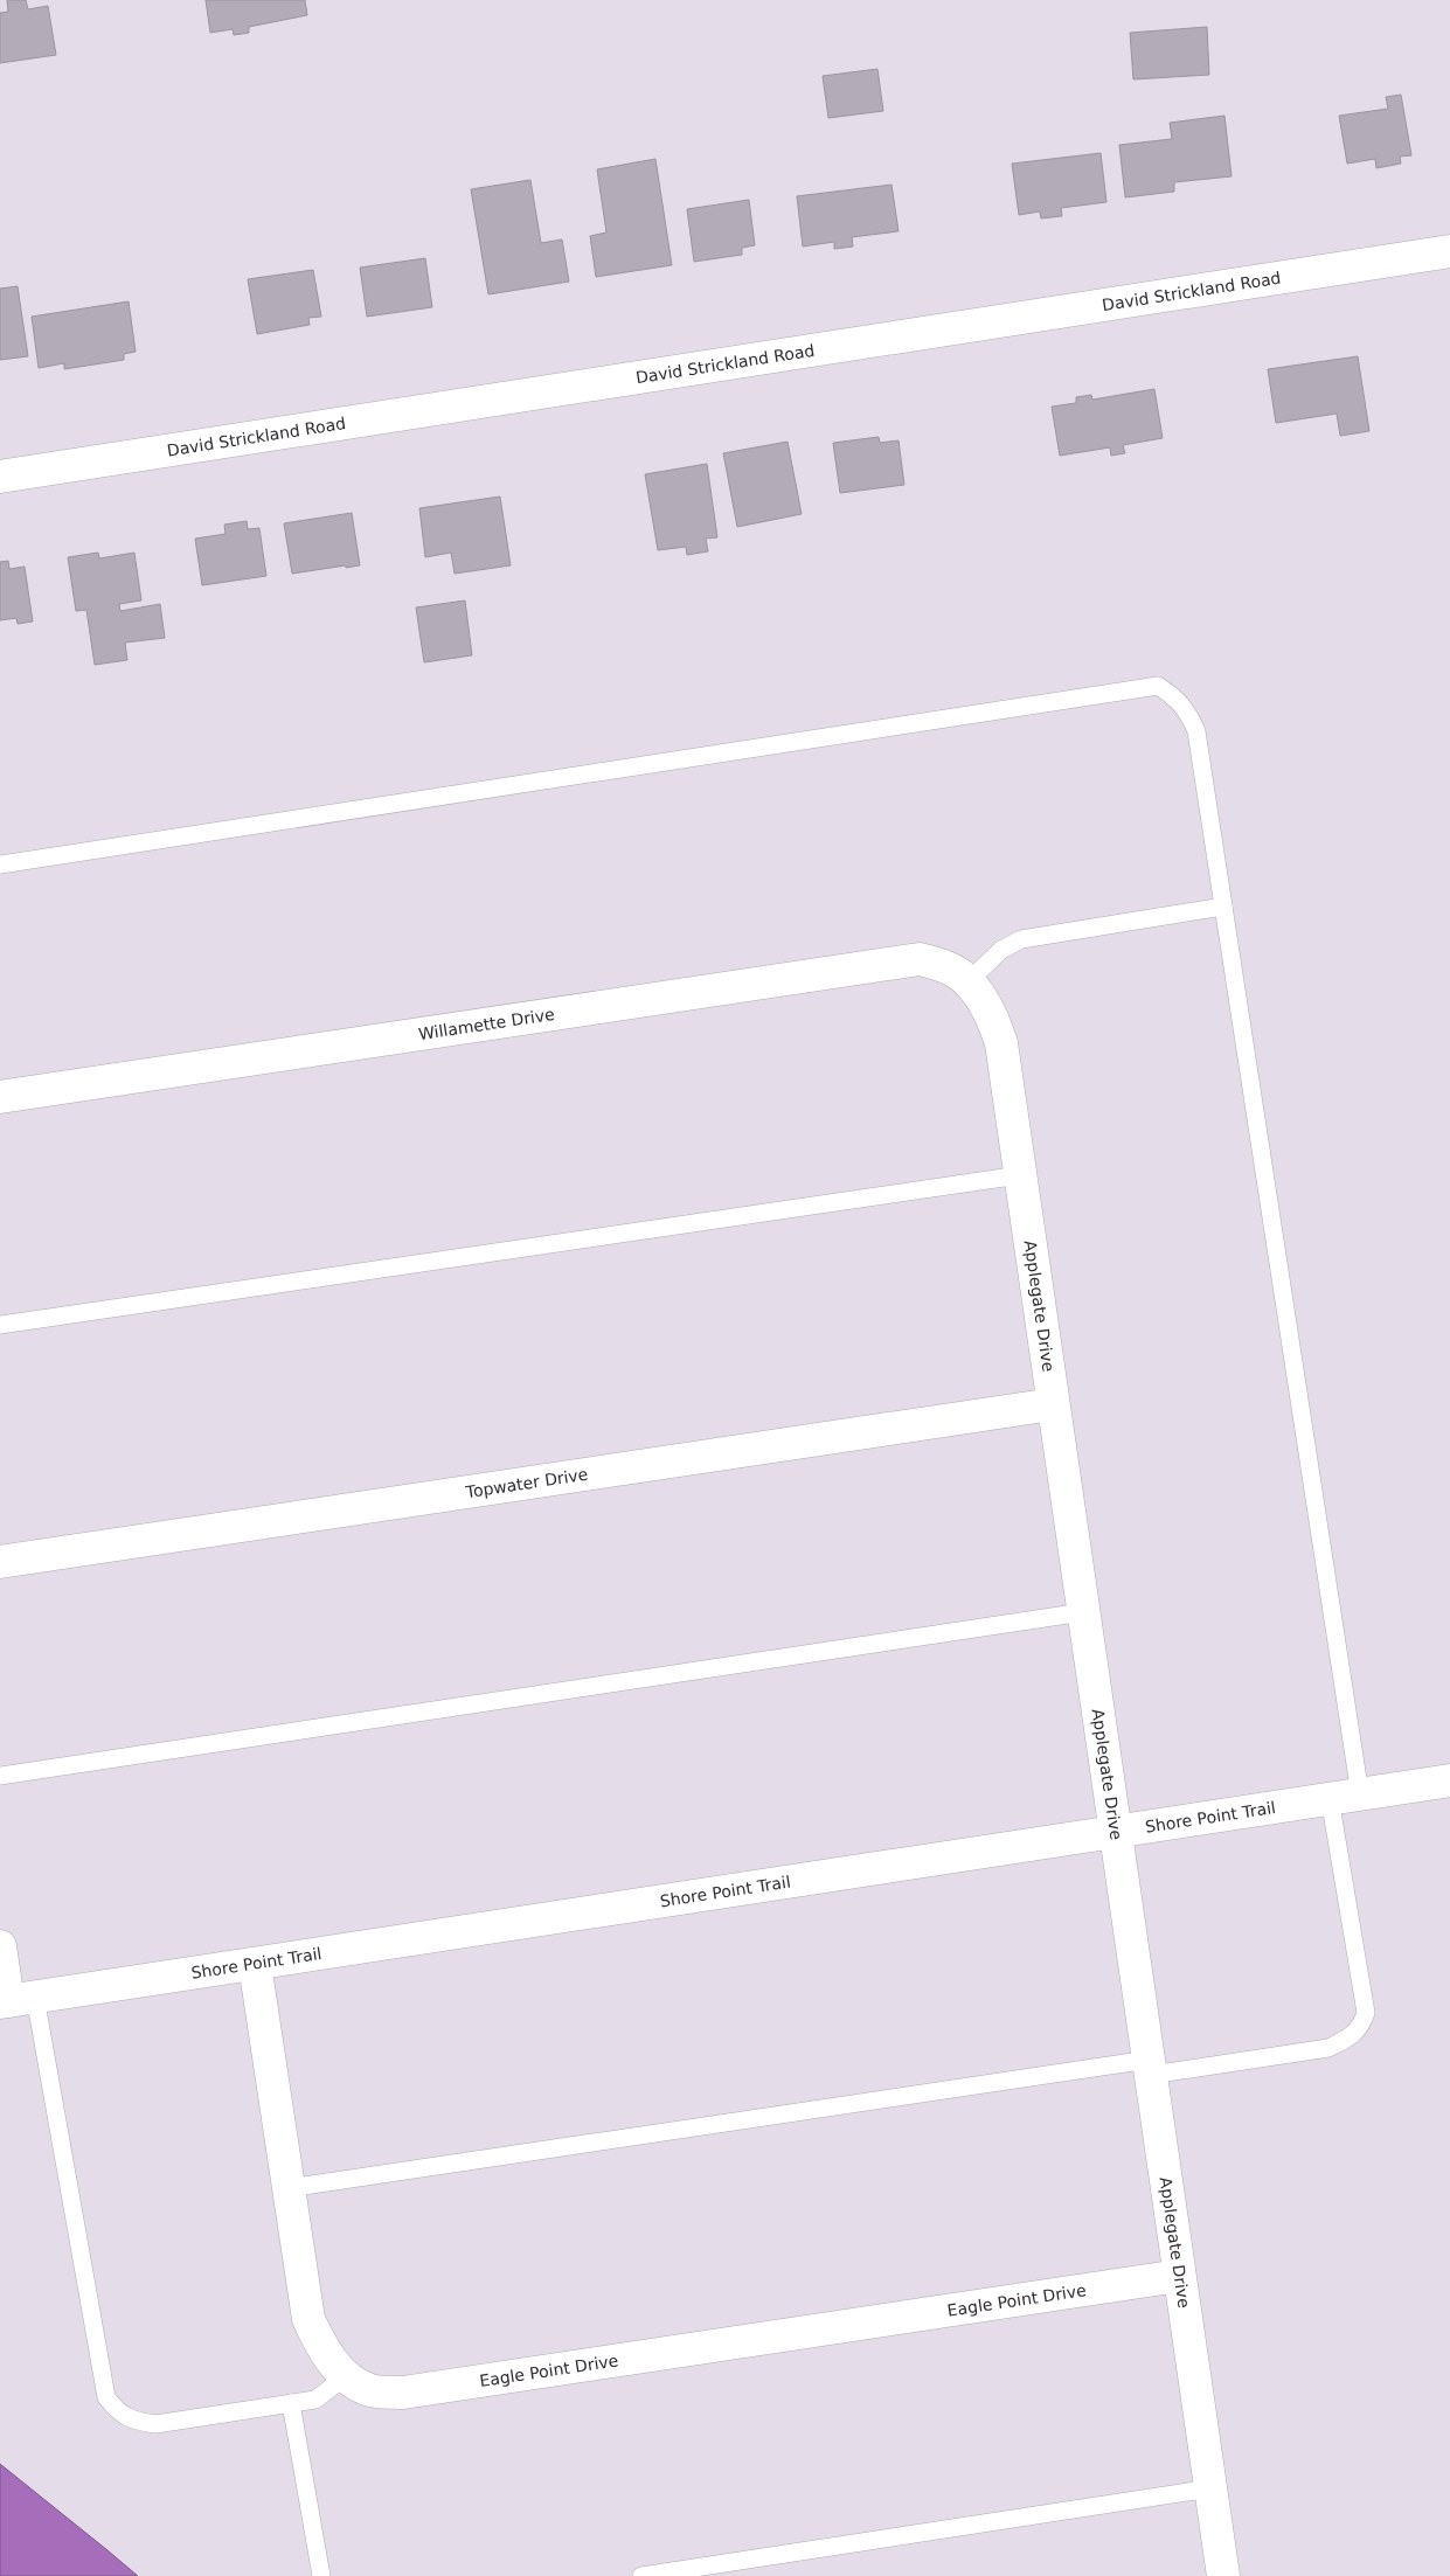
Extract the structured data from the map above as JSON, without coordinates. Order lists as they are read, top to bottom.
{
  "streets": {
    "street": [
      "David Strickland Road",
      "Willamette Drive",
      "Applegate Drive",
      "Topwater Drive",
      "Shore Point Trail",
      "Eagle Point Drive"
    ]
  },
  "crossings": [
    ["Willamette Drive", "Applegate Drive"],
    ["Applegate Drive", "Topwater Drive"],
    ["Applegate Drive", "Shore Point Trail"],
    ["Applegate Drive", "Eagle Point Drive"],
    ["Shore Point Trail", "Eagle Point Drive"]
  ]
}
